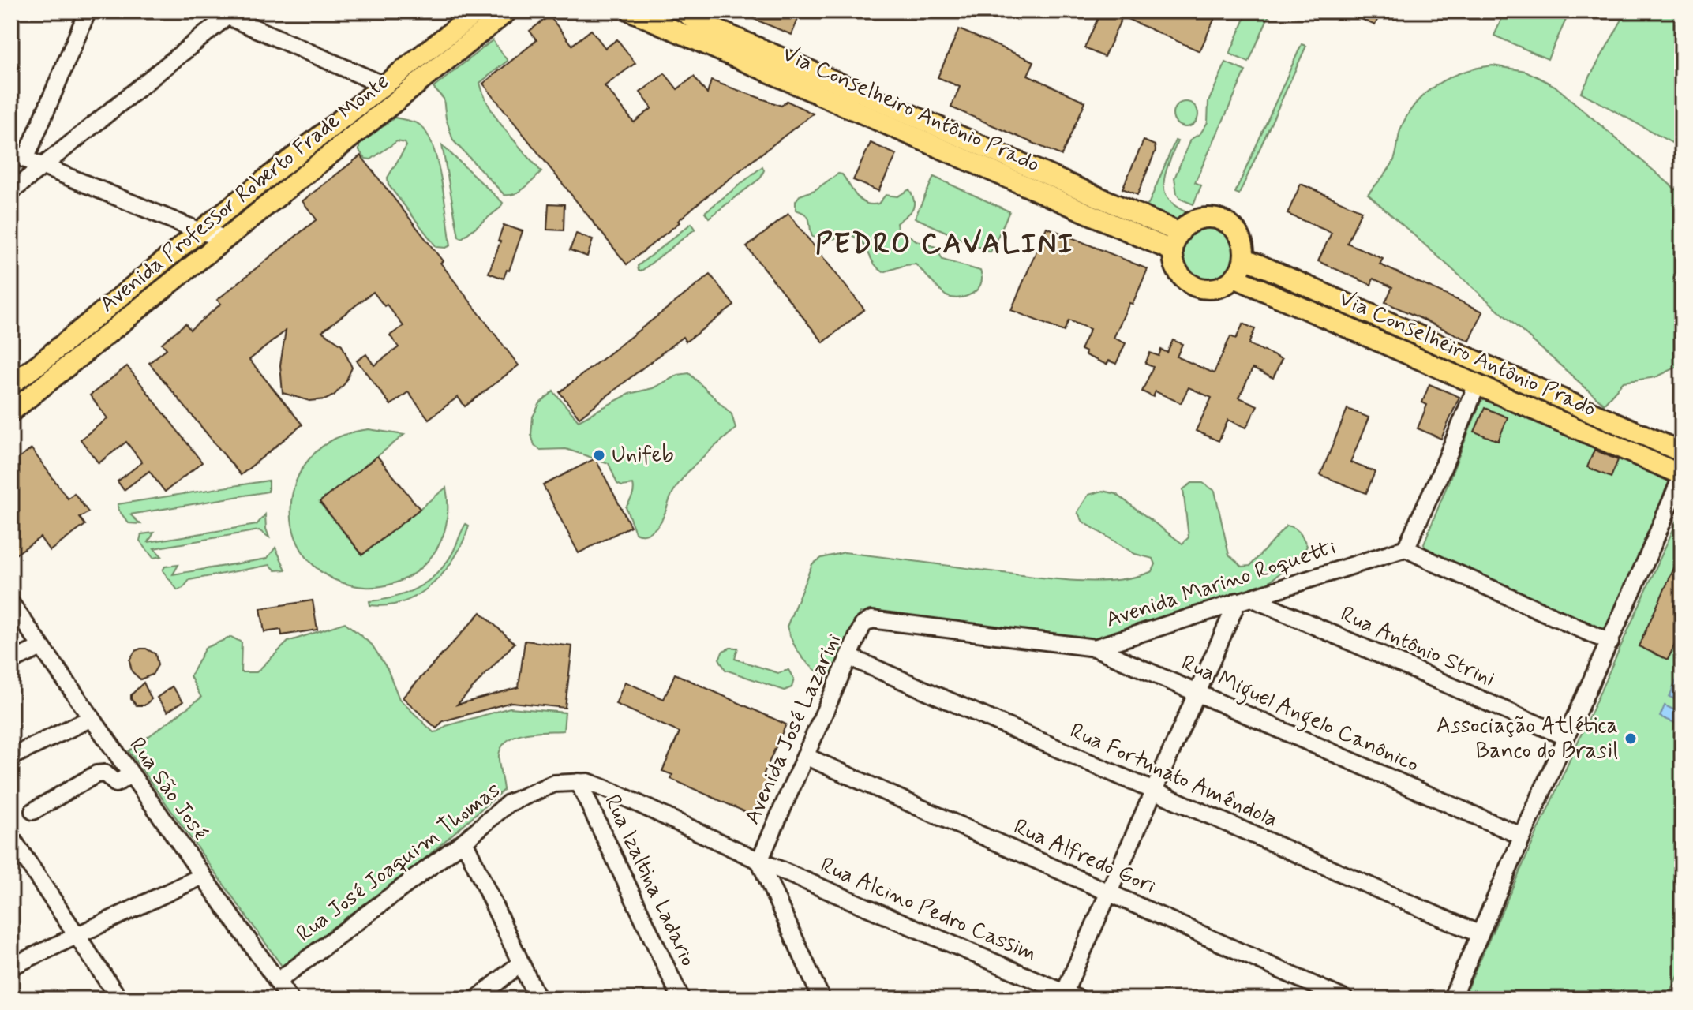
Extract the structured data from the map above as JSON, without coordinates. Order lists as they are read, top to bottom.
{
  "streets": {
    "main road": ["Via Conselheiro Antônio Prado", "Avenida Professor Roberto Frade Monte"],
    "street": [
      "Avenida Marino Roquetti",
      "Rua Antônio Strini",
      "Rua Miguel Angelo Canônico",
      "Avenida José Lazarini",
      "Rua Fortunato Amêndola",
      "Rua São José",
      "Rua Alfredo Gori",
      "Rua José Joaquim Thomas",
      "Rua Izaltina Ladario",
      "Rua Alcino Pedro Cassim"
    ]
  },
  "crossings": [
    ["Avenida Marino Roquetti", "Rua Antônio Strini"],
    ["Avenida Marino Roquetti", "Rua Miguel Angelo Canônico"],
    ["Avenida Marino Roquetti", "Avenida José Lazarini"],
    ["Avenida José Lazarini", "Rua Fortunato Amêndola"],
    ["Avenida José Lazarini", "Rua Alfredo Gori"],
    ["Avenida José Lazarini", "Rua José Joaquim Thomas"],
    ["Avenida José Lazarini", "Rua Alcino Pedro Cassim"],
    ["Rua São José", "Rua José Joaquim Thomas"],
    ["Rua José Joaquim Thomas", "Rua Izaltina Ladario"],
    ["Rua José Joaquim Thomas", "Rua Alcino Pedro Cassim"]
  ],
  "districts": ["PEDRO CAVALINI"],
  "places": ["Unifeb", "Associação Atlética Banco do Brasil"]
}
